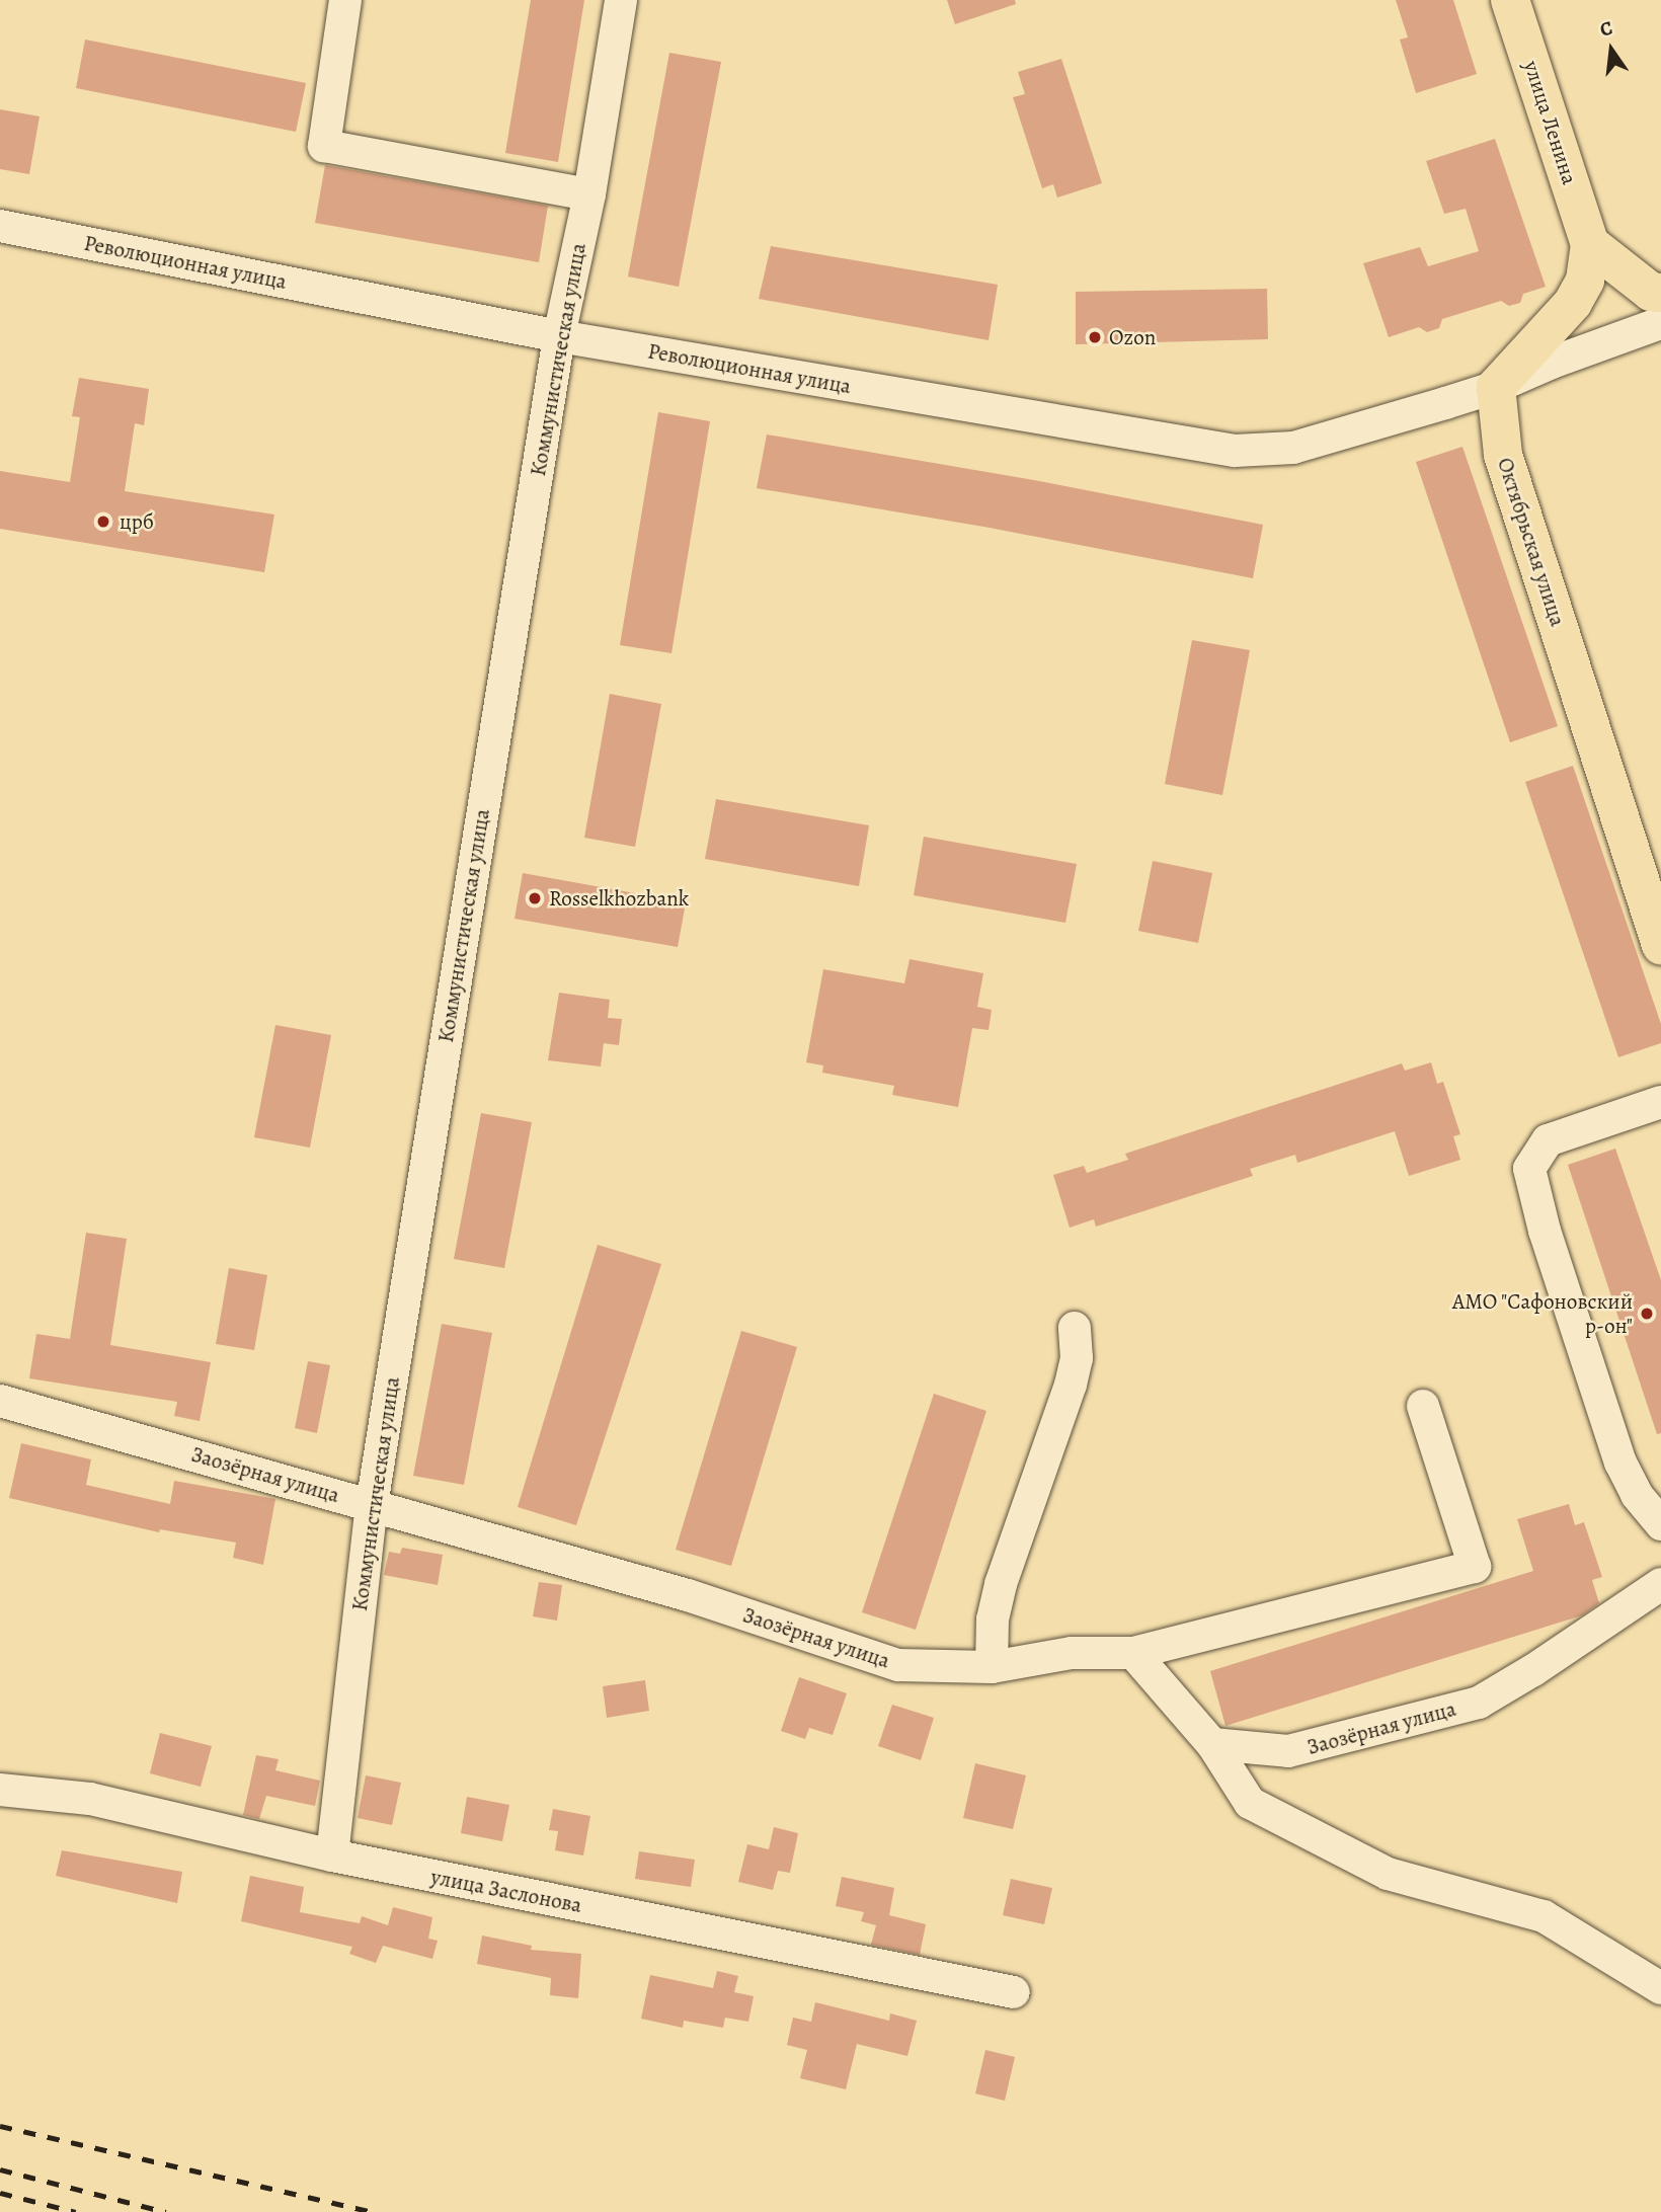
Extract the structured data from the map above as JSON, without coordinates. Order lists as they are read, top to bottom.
{
  "streets": {
    "main road": ["улица Ленина", "Октябрьская улица"],
    "street": [
      "Революционная улица",
      "Коммунистическая улица",
      "Заозёрная улица",
      "улица Заслонова"
    ]
  },
  "crossings": [
    ["Революционная улица", "Коммунистическая улица"],
    ["Революционная улица", "Октябрьская улица"],
    ["Коммунистическая улица", "Заозёрная улица"],
    ["Коммунистическая улица", "улица Заслонова"]
  ],
  "places": [
    "Ozon",
    "црб",
    "Rosselkhozbank",
    "АМО \"Сафоновский р-он\""
  ],
  "north": "top"
}
